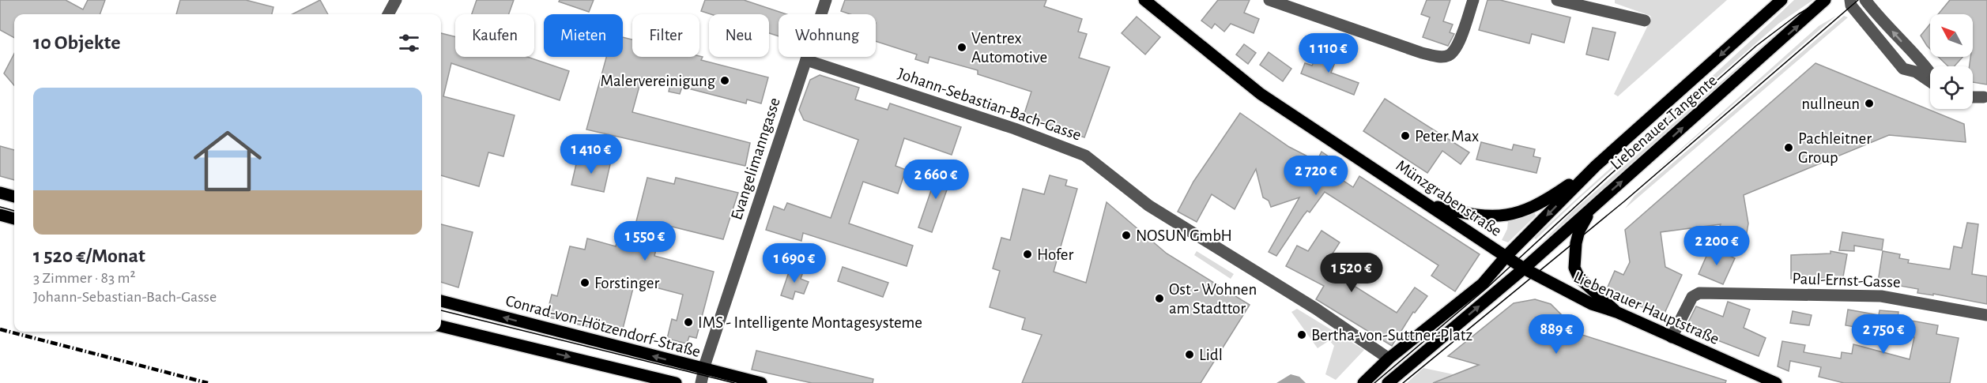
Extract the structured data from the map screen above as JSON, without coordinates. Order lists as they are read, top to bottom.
{
  "streets": {
    "main road": [
      "Liebenauer Tangente",
      "Münzgrabenstraße",
      "Liebenauer Hauptstraße",
      "Conrad-von-Hötzendorf-Straße"
    ],
    "street": ["Johann-Sebastian-Bach-Gasse", "Evangelimanngasse", "Paul-Ernst-Gasse"]
  },
  "crossings": [
    ["Johann-Sebastian-Bach-Gasse", "Liebenauer Tangente"],
    ["Johann-Sebastian-Bach-Gasse", "Evangelimanngasse"],
    ["Liebenauer Tangente", "Münzgrabenstraße"],
    ["Liebenauer Tangente", "Liebenauer Hauptstraße"],
    ["Evangelimanngasse", "Conrad-von-Hötzendorf-Straße"],
    ["Münzgrabenstraße", "Liebenauer Hauptstraße"],
    ["Paul-Ernst-Gasse", "Liebenauer Hauptstraße"]
  ],
  "places": [
    "Ventrex Automotive",
    "Malervereinigung",
    "nullneun",
    "Peter Max",
    "Pachleitner Group",
    "NOSUN GmbH",
    "Hofer",
    "Forstinger",
    "Ost - Wohnen am Stadttor",
    "IMS - Intelligente Montagesysteme",
    "Bertha-von-Suttner-Platz",
    "Lidl"
  ],
  "north": "top left",
  "page": {
    "chip": [
      "Kaufen",
      "Mieten",
      "Filter",
      "Neu",
      "Wohnung"
    ],
    "heading": "10 Objekte",
    "price": [
      "1 110 €",
      "1 410 €",
      "2 720 €",
      "2 660 €",
      "1 550 €",
      "2 200 €",
      "1 690 €",
      "1 520 €",
      "889 €",
      "2 750 €"
    ],
    "list": [
      {
        "name": "1 520 €/Monat",
        "note": "3 Zimmer · 83 m² · Johann-Sebastian-Bach-Gasse"
      }
    ]
  }
}
